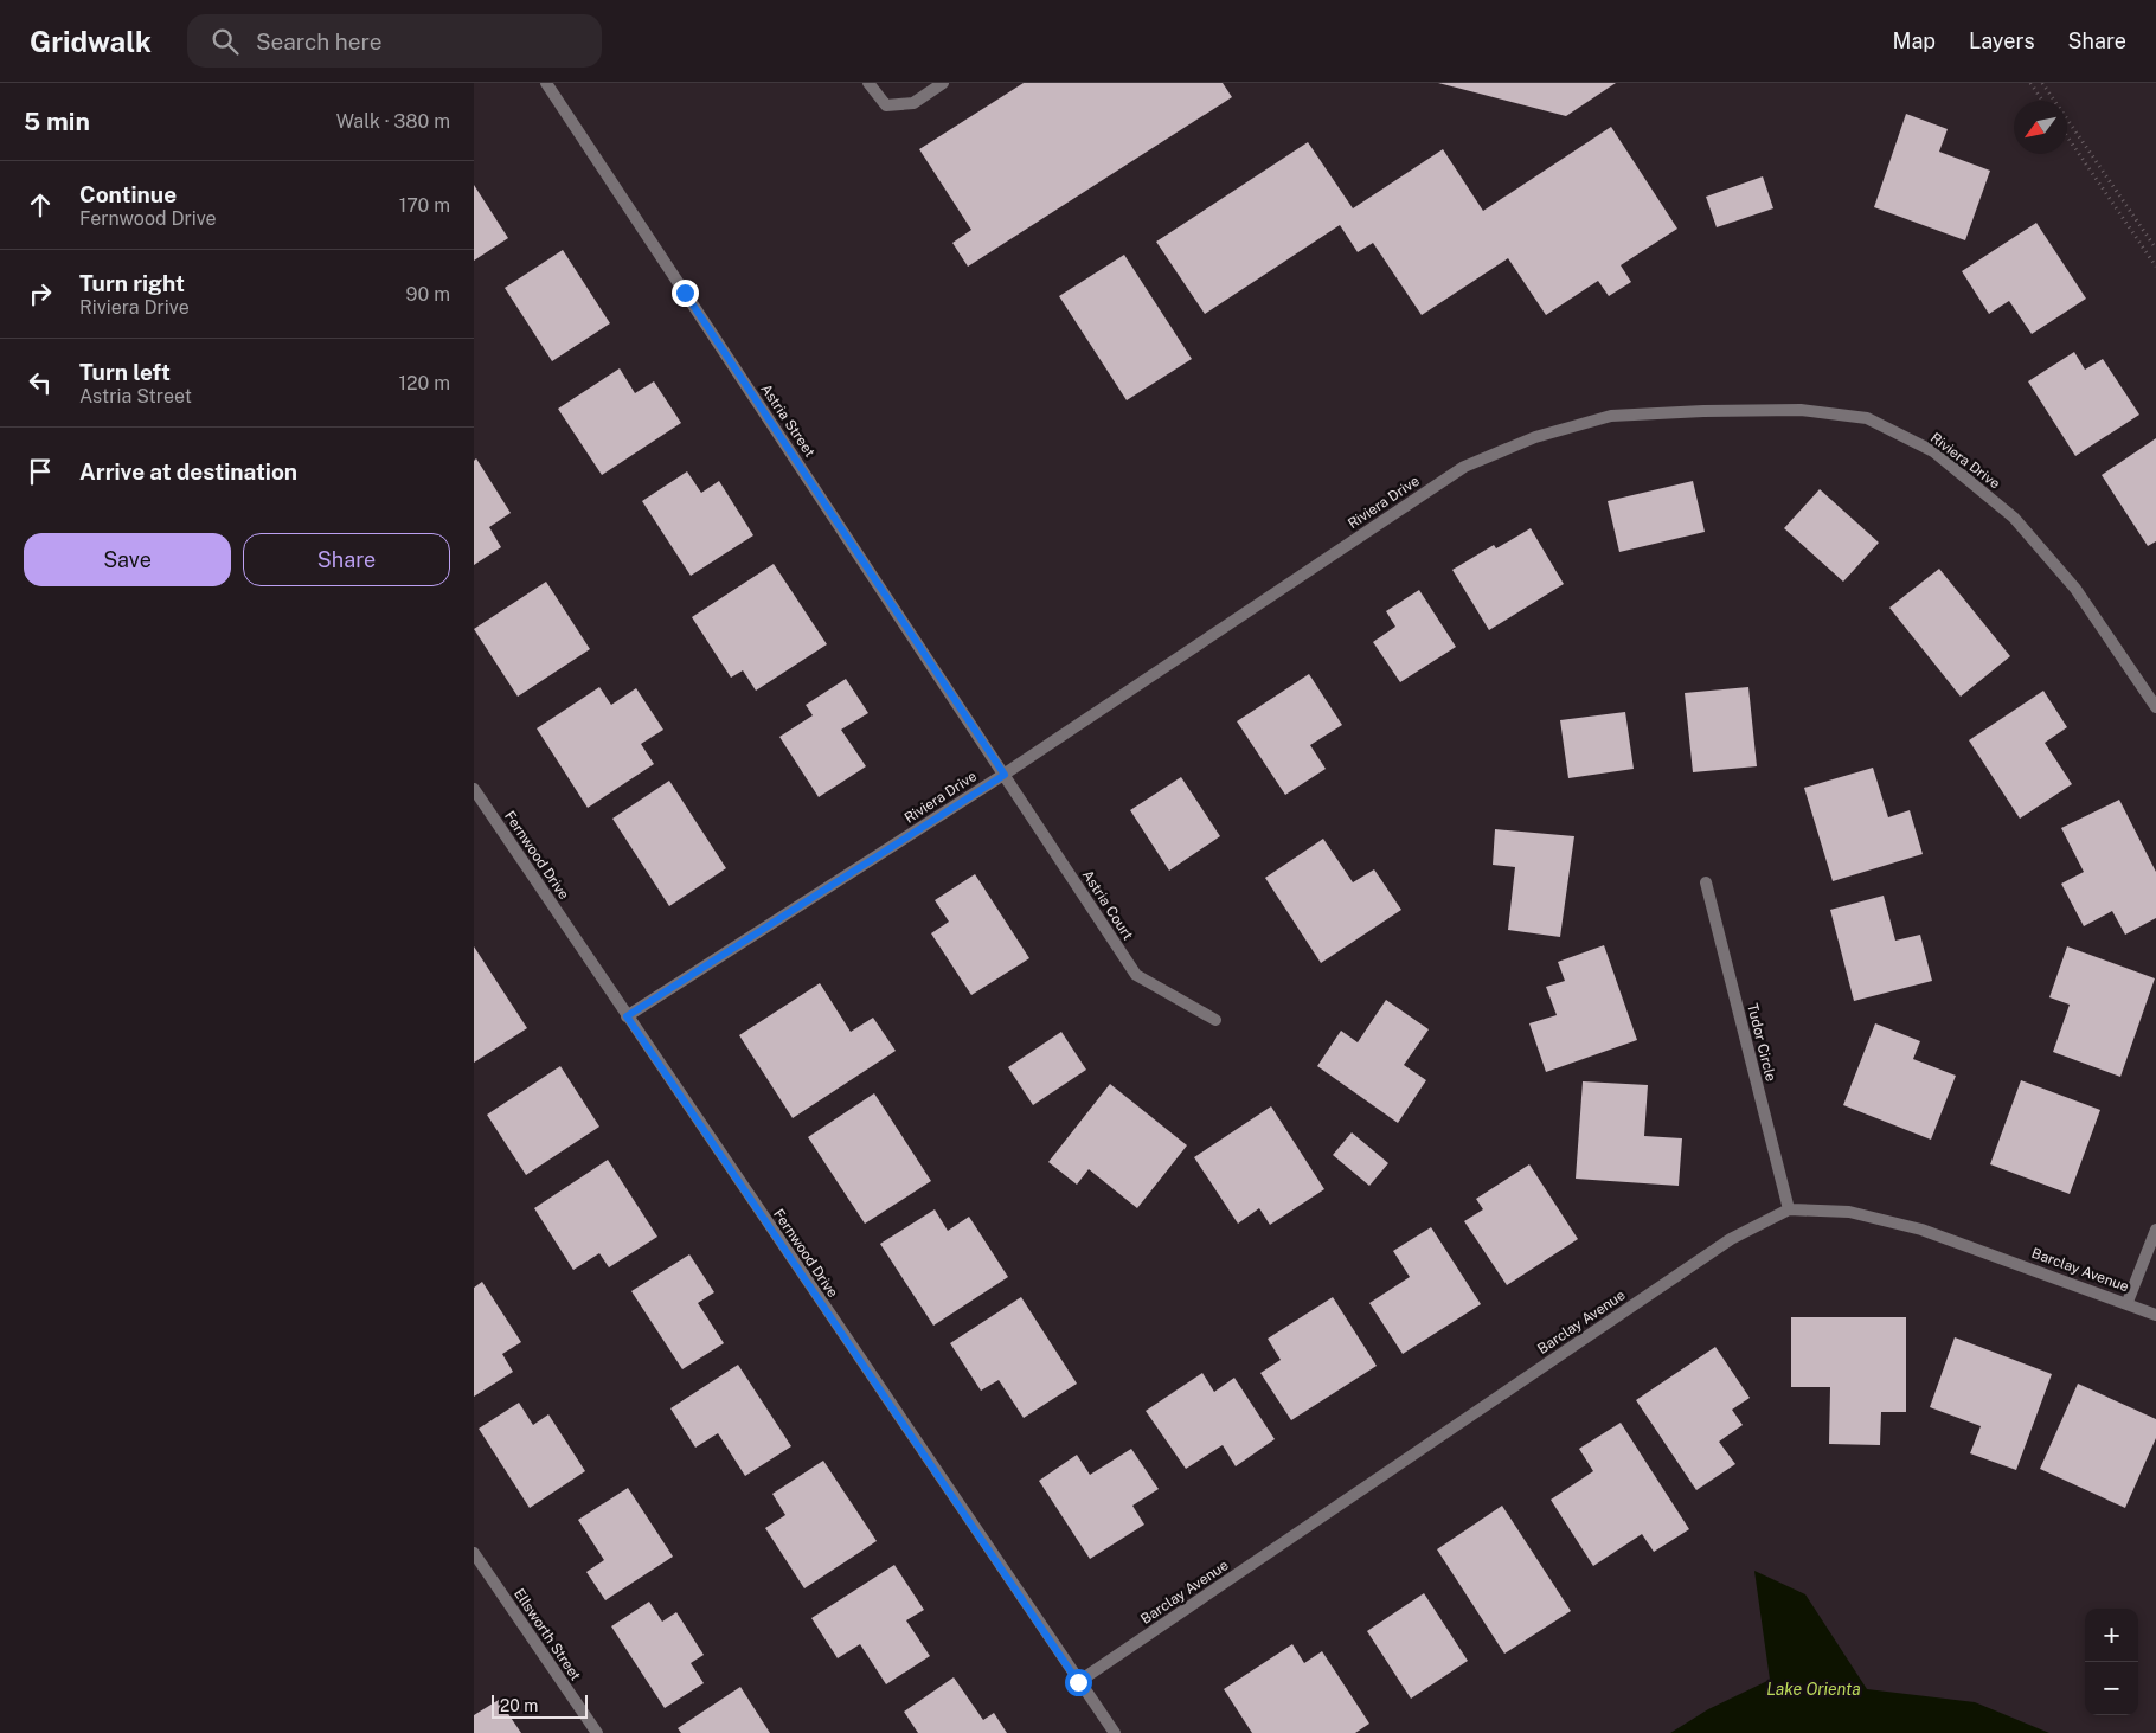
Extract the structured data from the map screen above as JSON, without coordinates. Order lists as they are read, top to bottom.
{
  "streets": {
    "street": [
      "Astria Street",
      "Riviera Drive",
      "Fernwood Drive",
      "Astria Court",
      "Tudor Circle",
      "Barclay Avenue",
      "Ellsworth Street"
    ]
  },
  "crossings": [
    ["Astria Street", "Riviera Drive"],
    ["Astria Street", "Astria Court"],
    ["Riviera Drive", "Fernwood Drive"],
    ["Riviera Drive", "Astria Court"],
    ["Fernwood Drive", "Barclay Avenue"],
    ["Tudor Circle", "Barclay Avenue"]
  ],
  "water": ["Lake Orienta"],
  "scale_bar": "20 m",
  "north": "bottom left",
  "page": {
    "header": "Gridwalk",
    "search": "Search here",
    "nav": ["Map", "Layers", "Share"],
    "heading": ["5 min", "Walk · 380 m"],
    "list": [
      ["Continue", "Fernwood Drive", "170 m"],
      ["Turn right", "Riviera Drive", "90 m"],
      ["Turn left", "Astria Street", "120 m"],
      "Arrive at destination"
    ],
    "buttons": ["Save", "Share"],
    "map_buttons": ["+", "−"],
    "scale": "20 m"
  }
}
